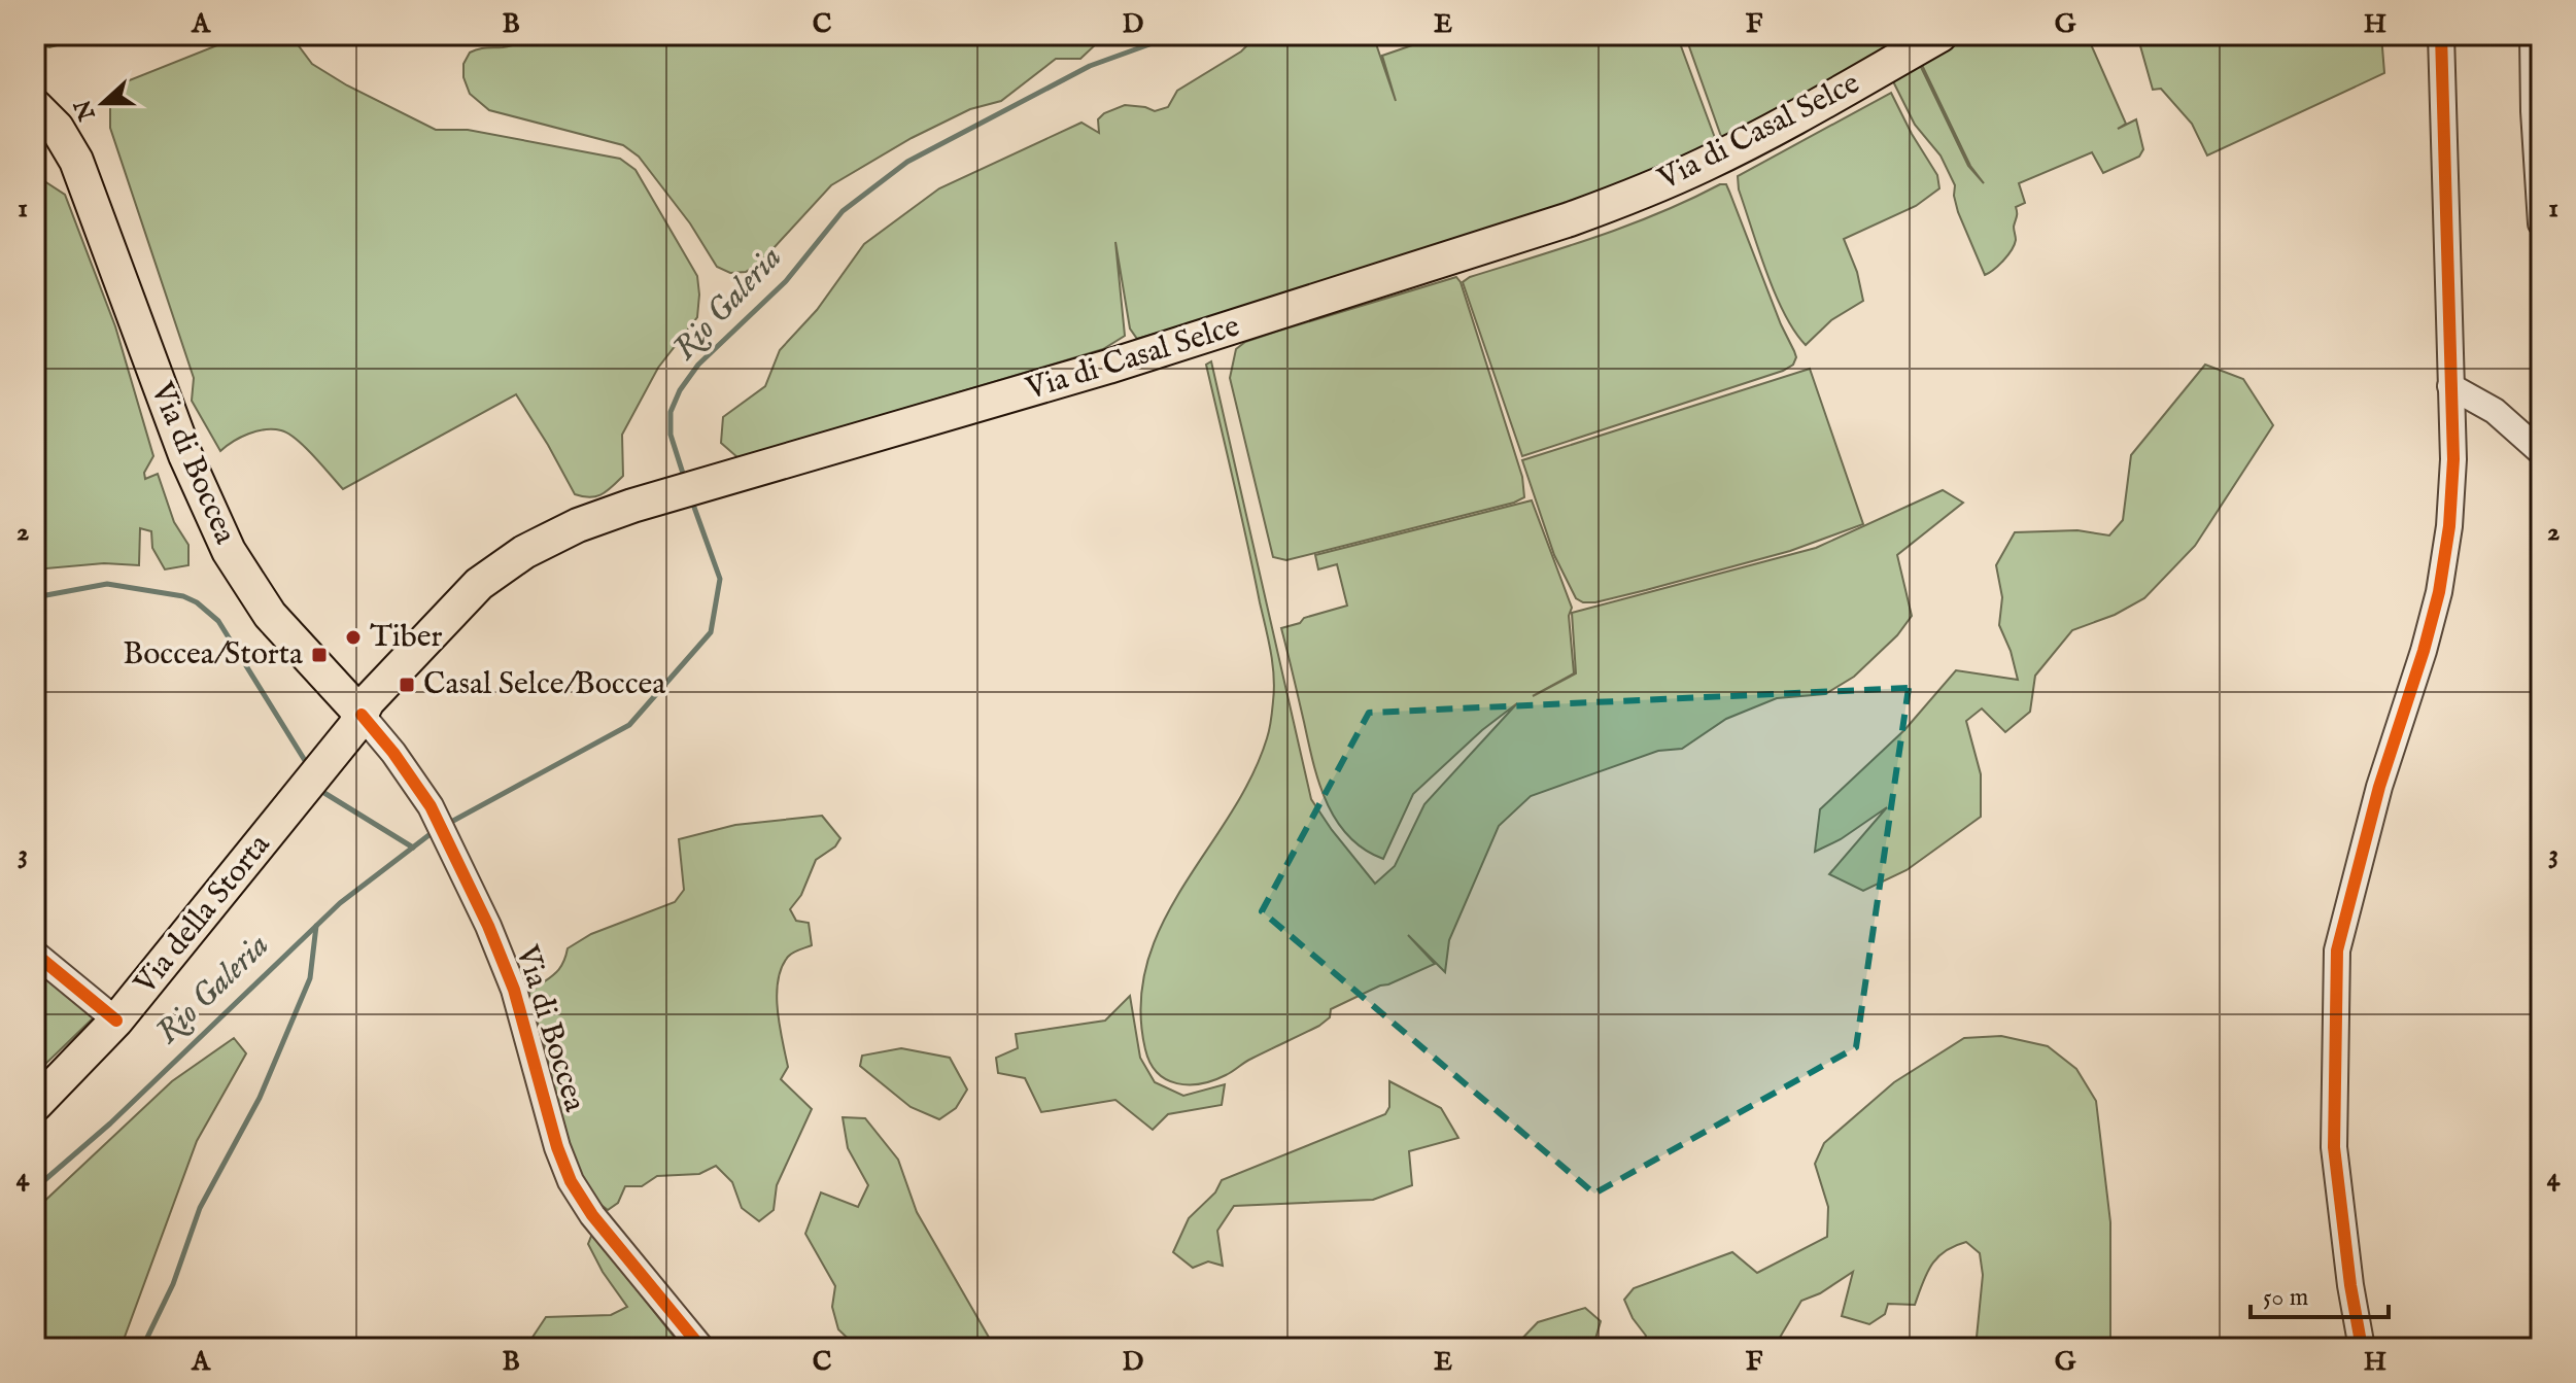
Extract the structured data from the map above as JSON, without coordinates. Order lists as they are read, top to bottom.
{
  "streets": {
    "main road": ["Via di Casal Selce", "Via di Boccea", "Via della Storta"]
  },
  "crossings": [
    ["Via di Casal Selce", "Via di Boccea"],
    ["Via di Casal Selce", "Via della Storta"],
    ["Via di Boccea", "Via della Storta"]
  ],
  "water": ["Rio Galeria"],
  "places": {
    "other": ["Tiber"],
    "transit": ["Boccea/Storta", "Casal Selce/Boccea"]
  },
  "scale_bar": "50 m",
  "north": "left",
  "grid": {
    "columns": [
      "A",
      "B",
      "C",
      "D",
      "E",
      "F",
      "G",
      "H"
    ],
    "rows": [
      "1",
      "2",
      "3",
      "4"
    ]
  }
}
